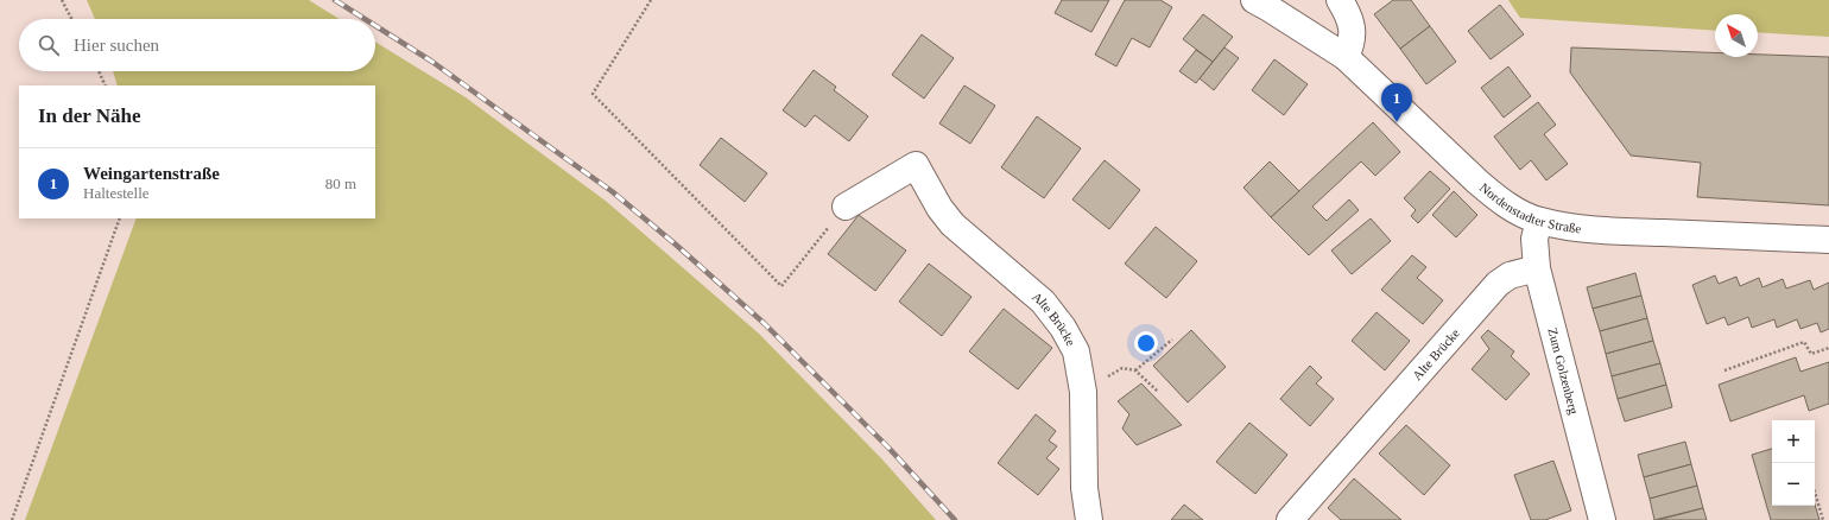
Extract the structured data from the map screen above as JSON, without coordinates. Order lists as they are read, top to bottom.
{
  "streets": {
    "street": ["Nordenstadter Straße", "Alte Brücke", "Zum Golzenberg"]
  },
  "crossings": [
    ["Nordenstadter Straße", "Zum Golzenberg"],
    ["Alte Brücke", "Zum Golzenberg"]
  ],
  "north": "top left",
  "page": {
    "search": "Hier suchen",
    "pins": "1",
    "heading": "In der Nähe",
    "list": [
      {
        "mark": "1",
        "name": "Weingartenstraße",
        "note": "Haltestelle",
        "value": "80 m"
      }
    ],
    "map_buttons": ["+", "−"]
  }
}
